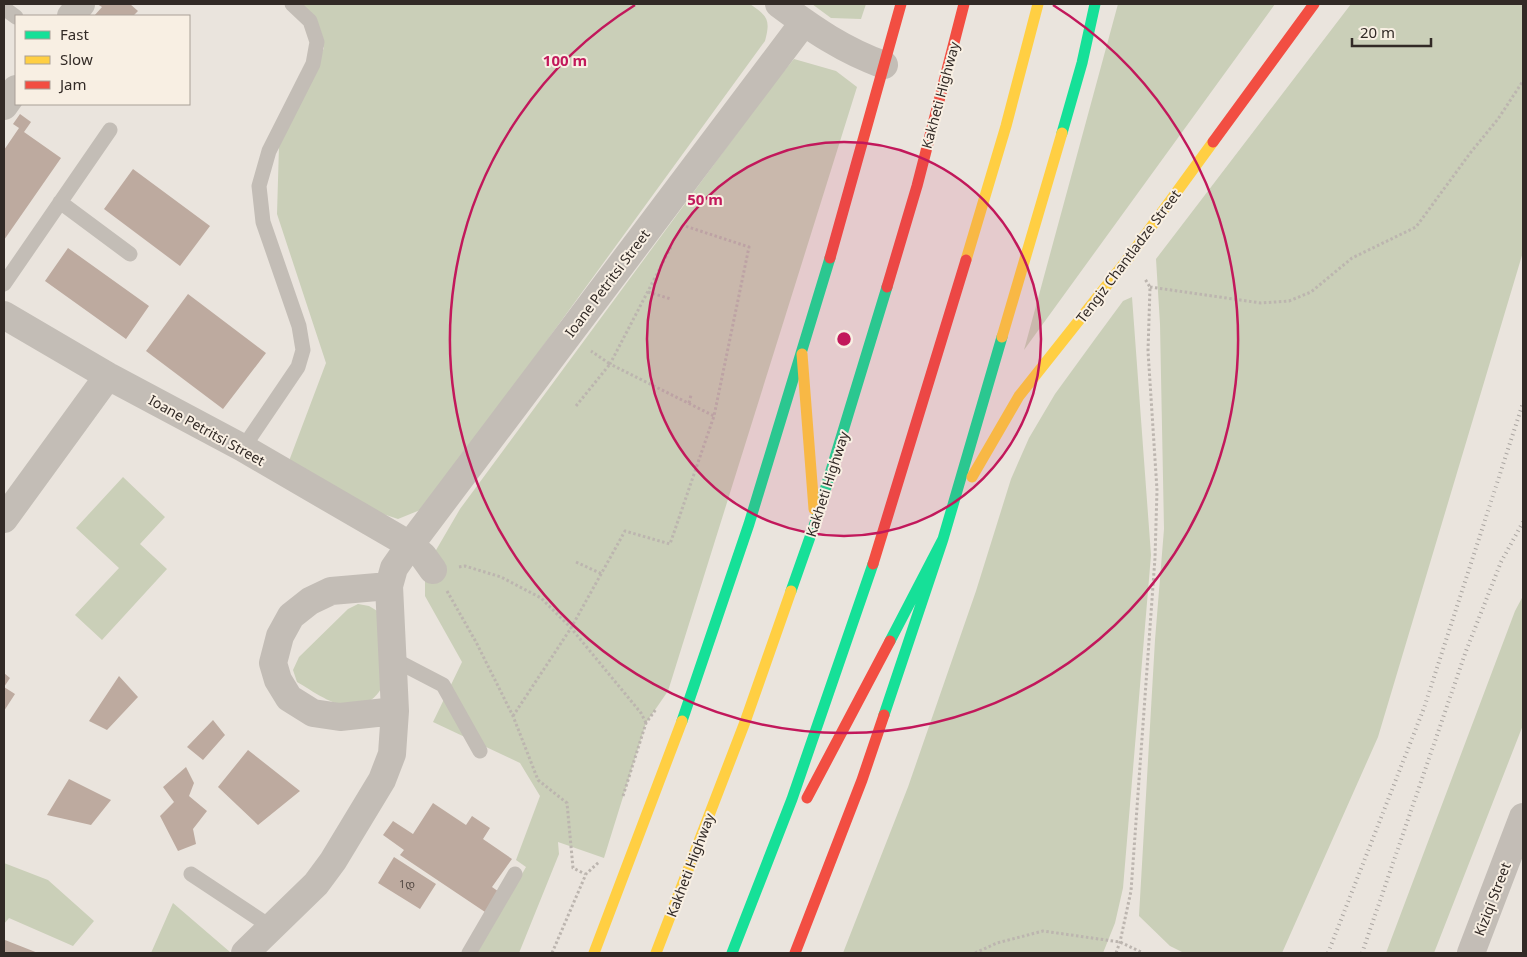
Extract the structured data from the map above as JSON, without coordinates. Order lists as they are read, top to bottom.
{
  "streets": {
    "main road": ["Kakheti Highway", "Tengiz Chantladze Street"],
    "street": ["Ioane Petritsi Street", "Kiziqi Street"]
  },
  "house_numbers": ["1დ"],
  "legend": ["Fast", "Slow", "Jam"],
  "scale_bar": "20 m",
  "rings": ["100 m", "50 m"]
}
